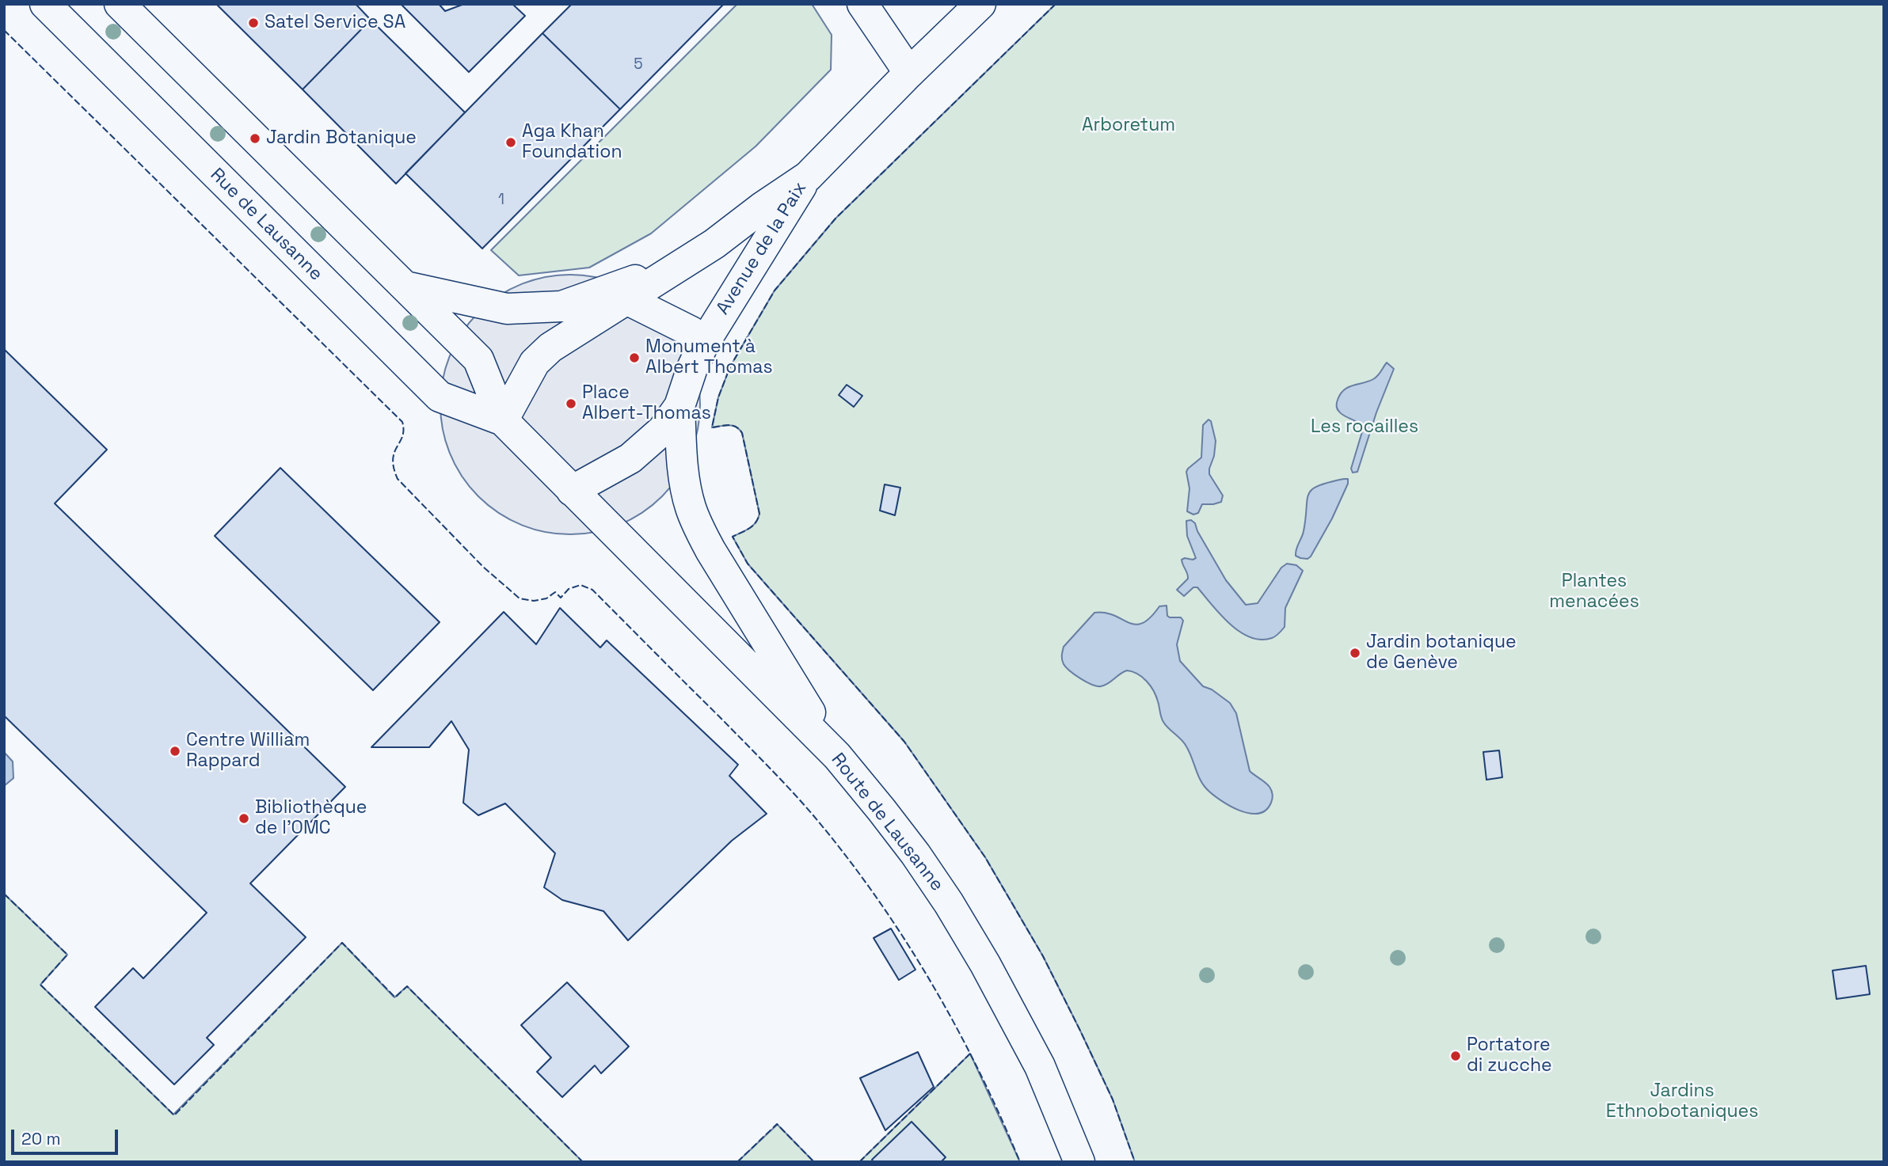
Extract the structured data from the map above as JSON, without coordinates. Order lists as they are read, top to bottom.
{
  "streets": {
    "main road": ["Rue de Lausanne", "Avenue de la Paix", "Route de Lausanne"]
  },
  "crossings": [
    ["Rue de Lausanne", "Avenue de la Paix"],
    ["Rue de Lausanne", "Route de Lausanne"],
    ["Avenue de la Paix", "Route de Lausanne"]
  ],
  "parks": [
    "Arboretum",
    "Les rocailles",
    "Plantes menacées",
    "Jardins Ethnobotaniques"
  ],
  "places": [
    "Satel Service SA",
    "Jardin Botanique",
    "Aga Khan Foundation",
    "Monument à Albert Thomas",
    "Place Albert-Thomas",
    "Jardin botanique de Genève",
    "Centre William Rappard",
    "Bibliothèque de l'OMC",
    "Portatore di zucche"
  ],
  "house_numbers": ["5", "1"],
  "scale_bar": "20 m"
}
